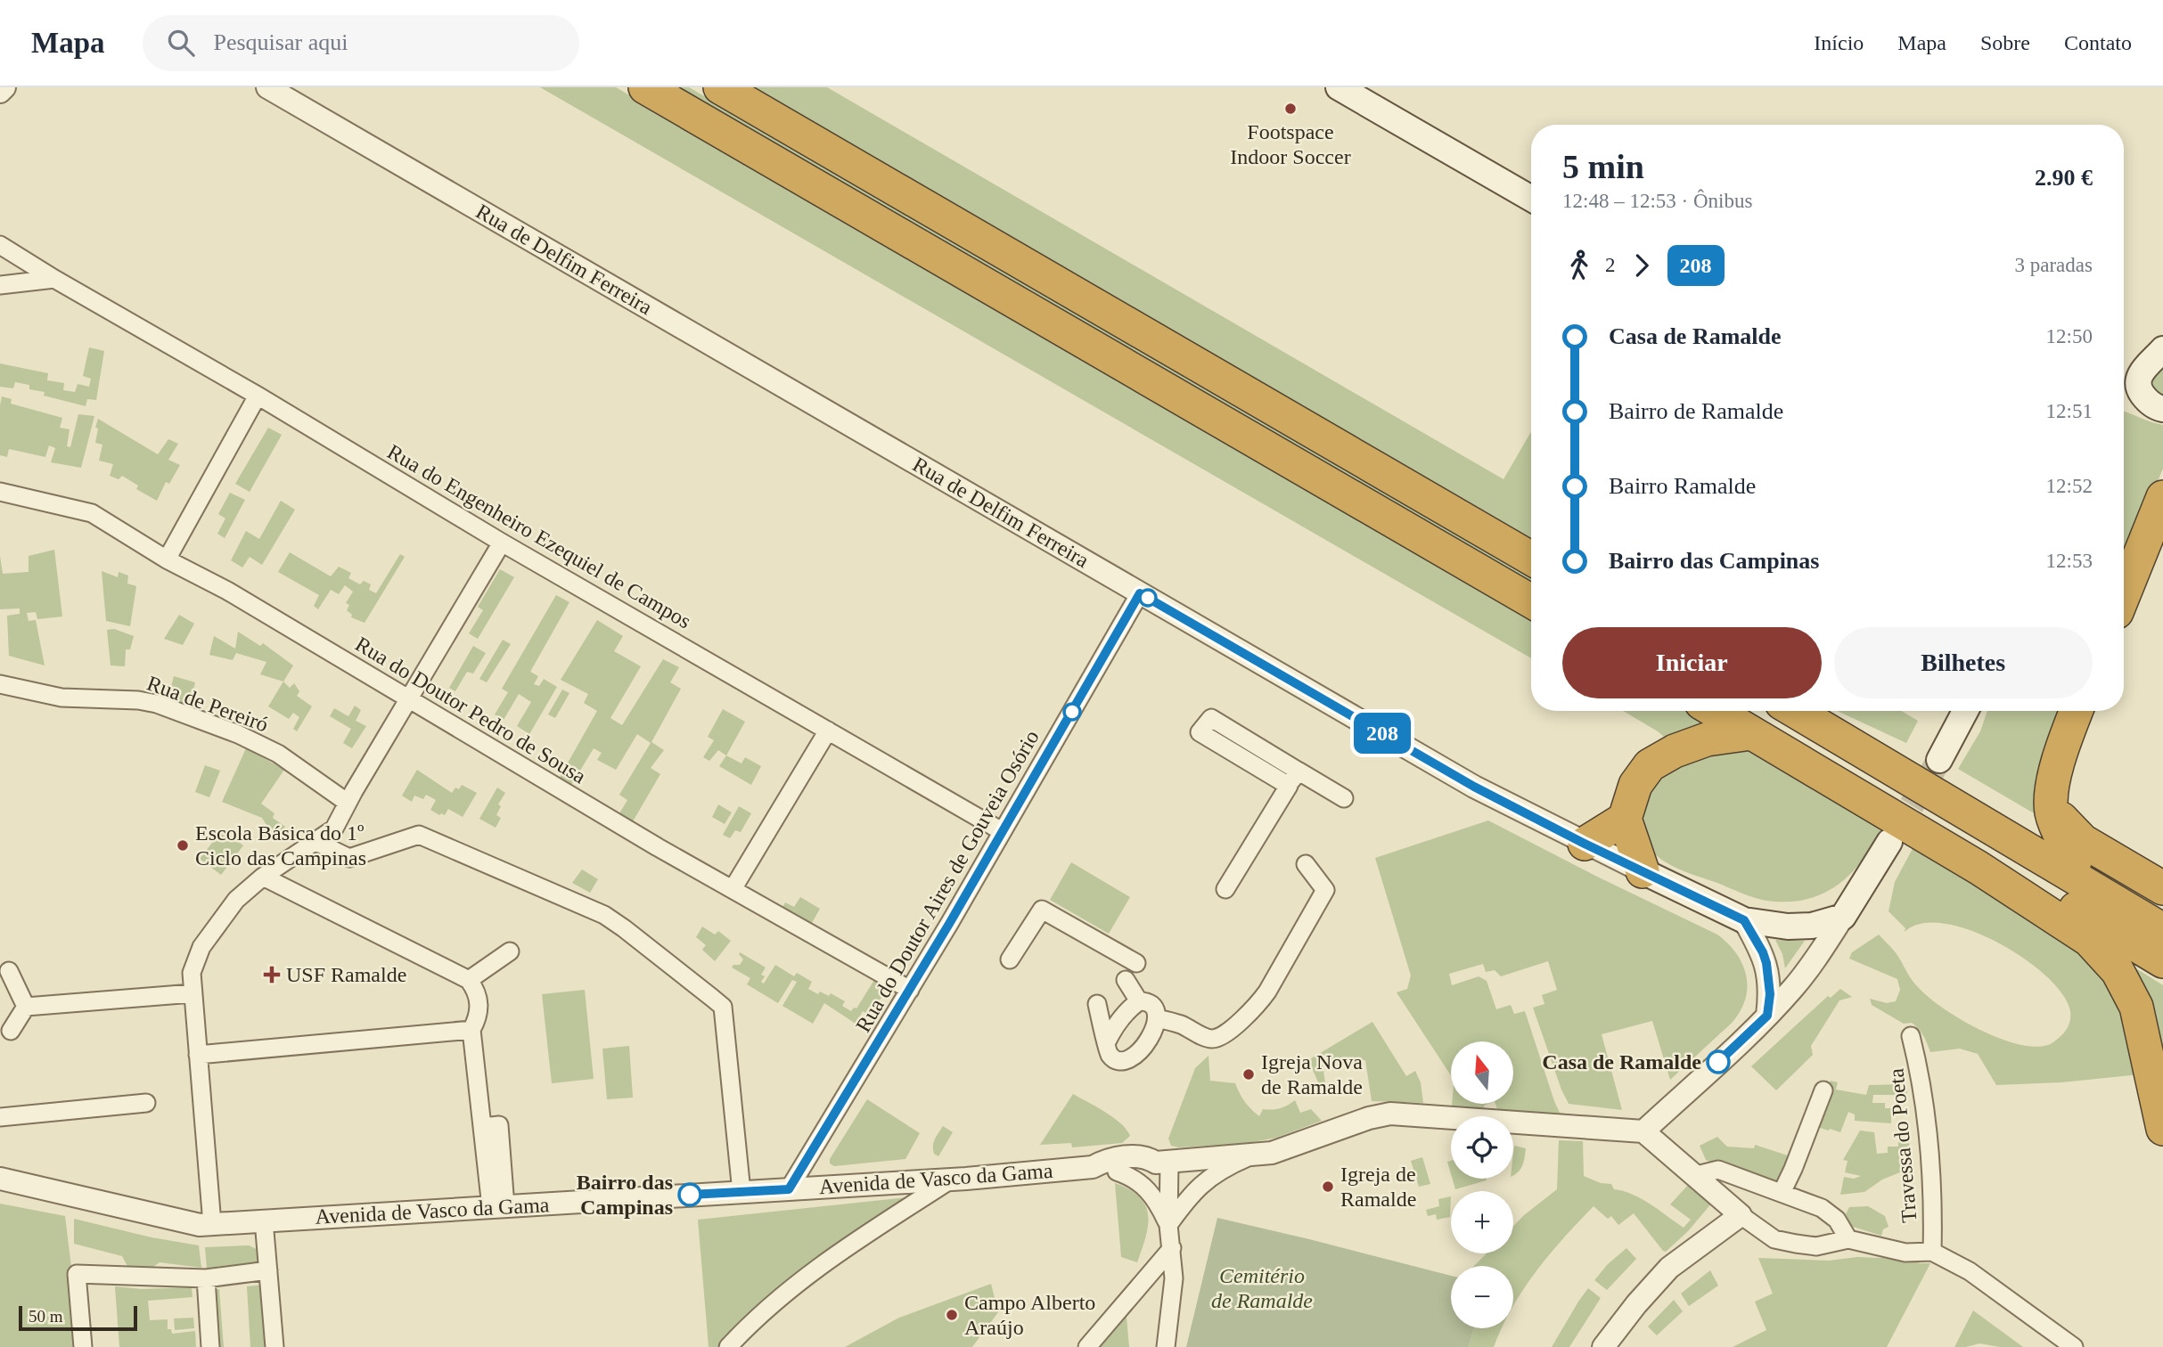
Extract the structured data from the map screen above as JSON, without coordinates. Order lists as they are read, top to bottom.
{
  "streets": {
    "main road": ["Rua de Delfim Ferreira"],
    "street": [
      "Rua do Engenheiro Ezequiel de Campos",
      "Rua de Pereiró",
      "Rua do Doutor Pedro de Sousa",
      "Rua do Doutor Aires de Gouveia Osório",
      "Travessa do Poeta",
      "Avenida de Vasco da Gama"
    ]
  },
  "crossings": [
    ["Rua de Delfim Ferreira", "Rua do Doutor Aires de Gouveia Osório"],
    ["Rua do Engenheiro Ezequiel de Campos", "Rua do Doutor Aires de Gouveia Osório"],
    ["Rua do Doutor Pedro de Sousa", "Rua do Doutor Aires de Gouveia Osório"],
    ["Rua do Doutor Aires de Gouveia Osório", "Avenida de Vasco da Gama"]
  ],
  "parks": ["Cemitério de Ramalde"],
  "places": {
    "other": [
      "Footspace Indoor Soccer",
      "Escola Básica do 1º Ciclo das Campinas",
      "Casa de Ramalde",
      "Igreja Nova de Ramalde",
      "Igreja de Ramalde",
      "Bairro das Campinas",
      "Campo Alberto Araújo"
    ],
    "health": ["USF Ramalde"]
  },
  "lines": ["bus line 208"],
  "scale_bar": "50 m",
  "north": "top",
  "page": {
    "header": "Mapa",
    "search": "Pesquisar aqui",
    "nav": [
      "Início",
      "Mapa",
      "Sobre",
      "Contato"
    ],
    "on_map": "208",
    "heading": ["5 min", "12:48 – 12:53 · Ônibus", "2.90 €"],
    "legs": ["2", "208", "3 paradas"],
    "list": [
      {
        "name": "Casa de Ramalde",
        "value": "12:50"
      },
      {
        "name": "Bairro de Ramalde",
        "value": "12:51"
      },
      {
        "name": "Bairro Ramalde",
        "value": "12:52"
      },
      {
        "name": "Bairro das Campinas",
        "value": "12:53"
      }
    ],
    "buttons": ["Iniciar", "Bilhetes"],
    "map_buttons": ["+", "−"],
    "scale": "50 m"
  }
}
